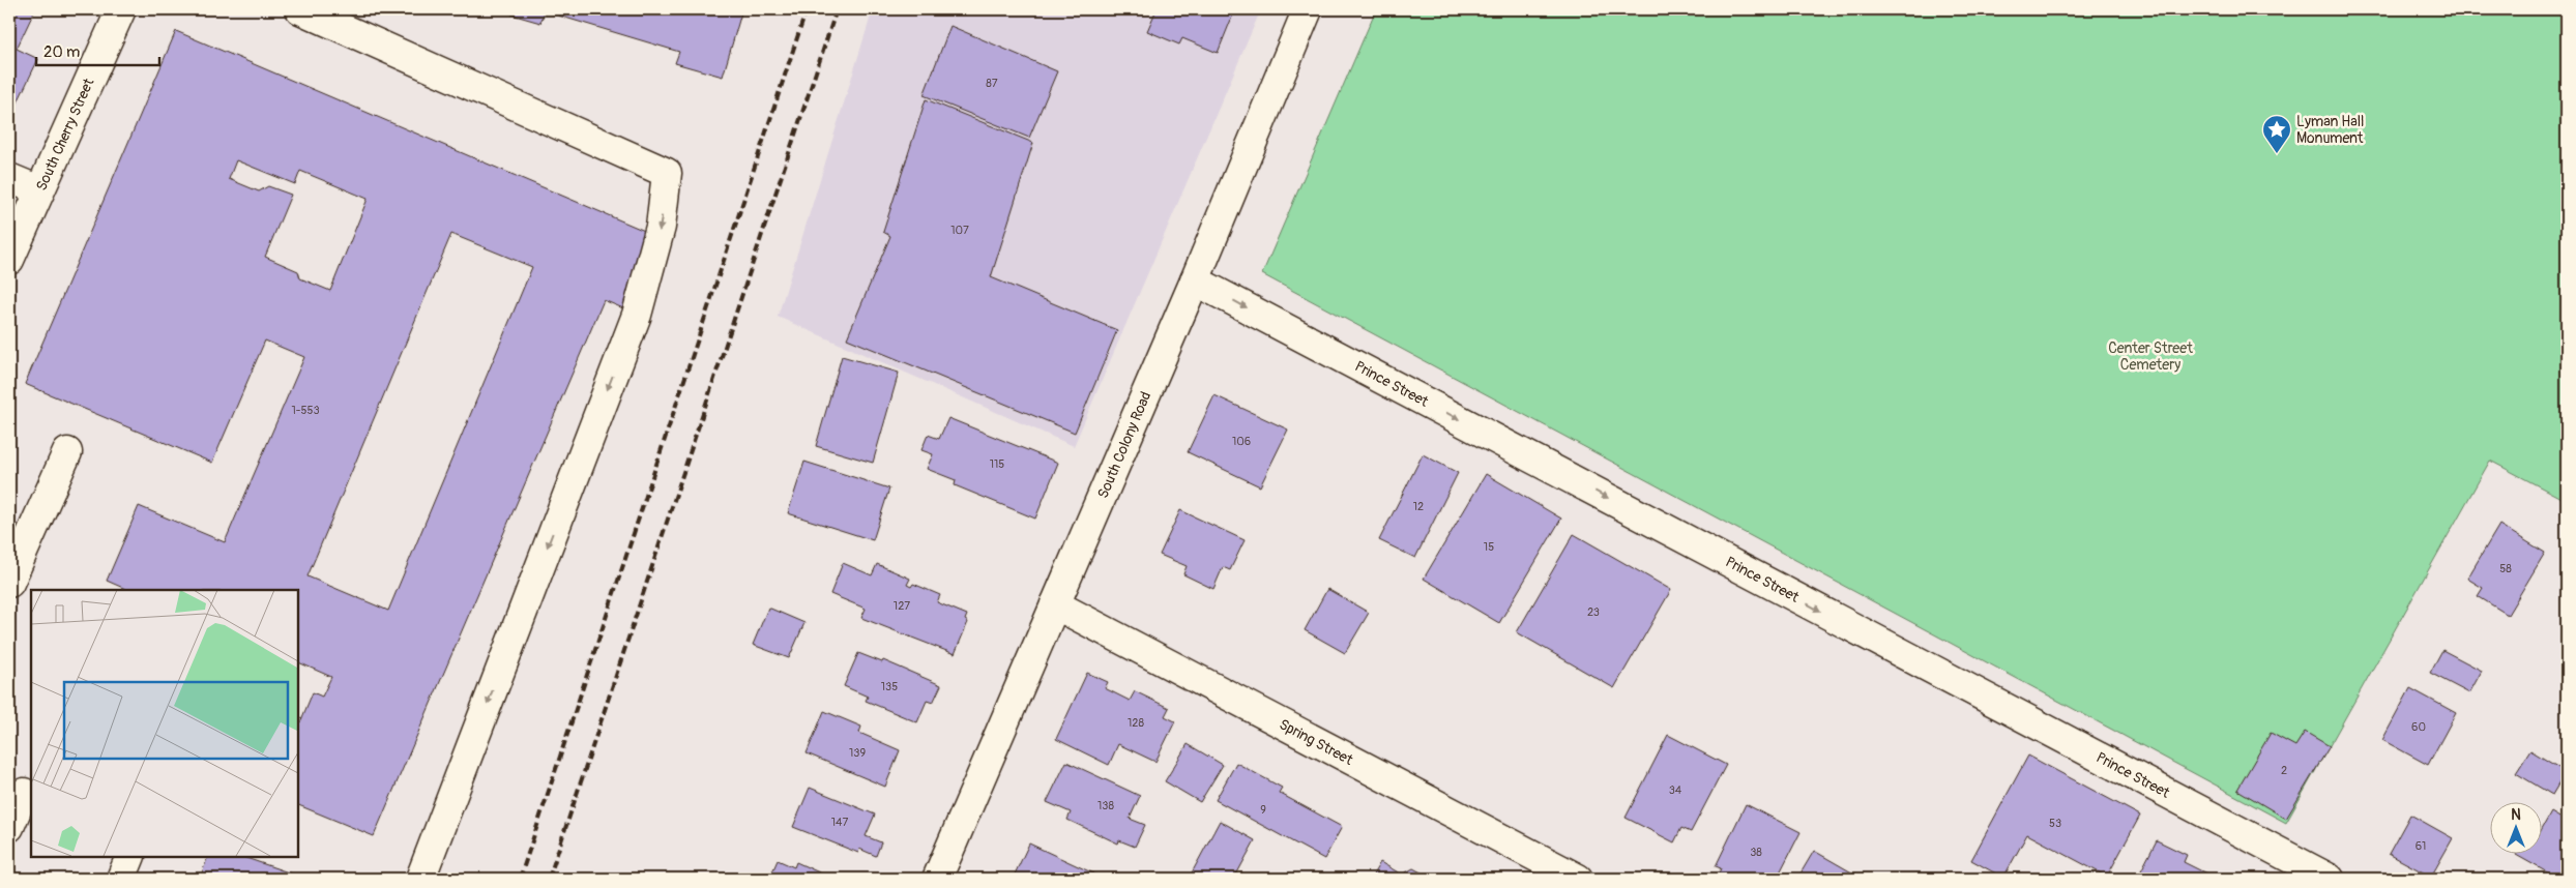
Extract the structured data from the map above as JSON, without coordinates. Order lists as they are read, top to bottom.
{
  "streets": {
    "street": [
      "South Cherry Street",
      "Prince Street",
      "South Colony Road",
      "Spring Street"
    ]
  },
  "crossings": [
    ["Prince Street", "South Colony Road"],
    ["South Colony Road", "Spring Street"]
  ],
  "one_way": ["Prince Street"],
  "parks": ["Center Street Cemetery"],
  "places": {
    "place": ["Lyman Hall Monument"]
  },
  "house_numbers": [
    "87",
    "107",
    "1-553",
    "106",
    "115",
    "12",
    "15",
    "58",
    "127",
    "23",
    "135",
    "128",
    "60",
    "139",
    "2",
    "34",
    "138",
    "9",
    "147",
    "53",
    "61",
    "38"
  ],
  "scale_bar": "20 m",
  "north": "top"
}
